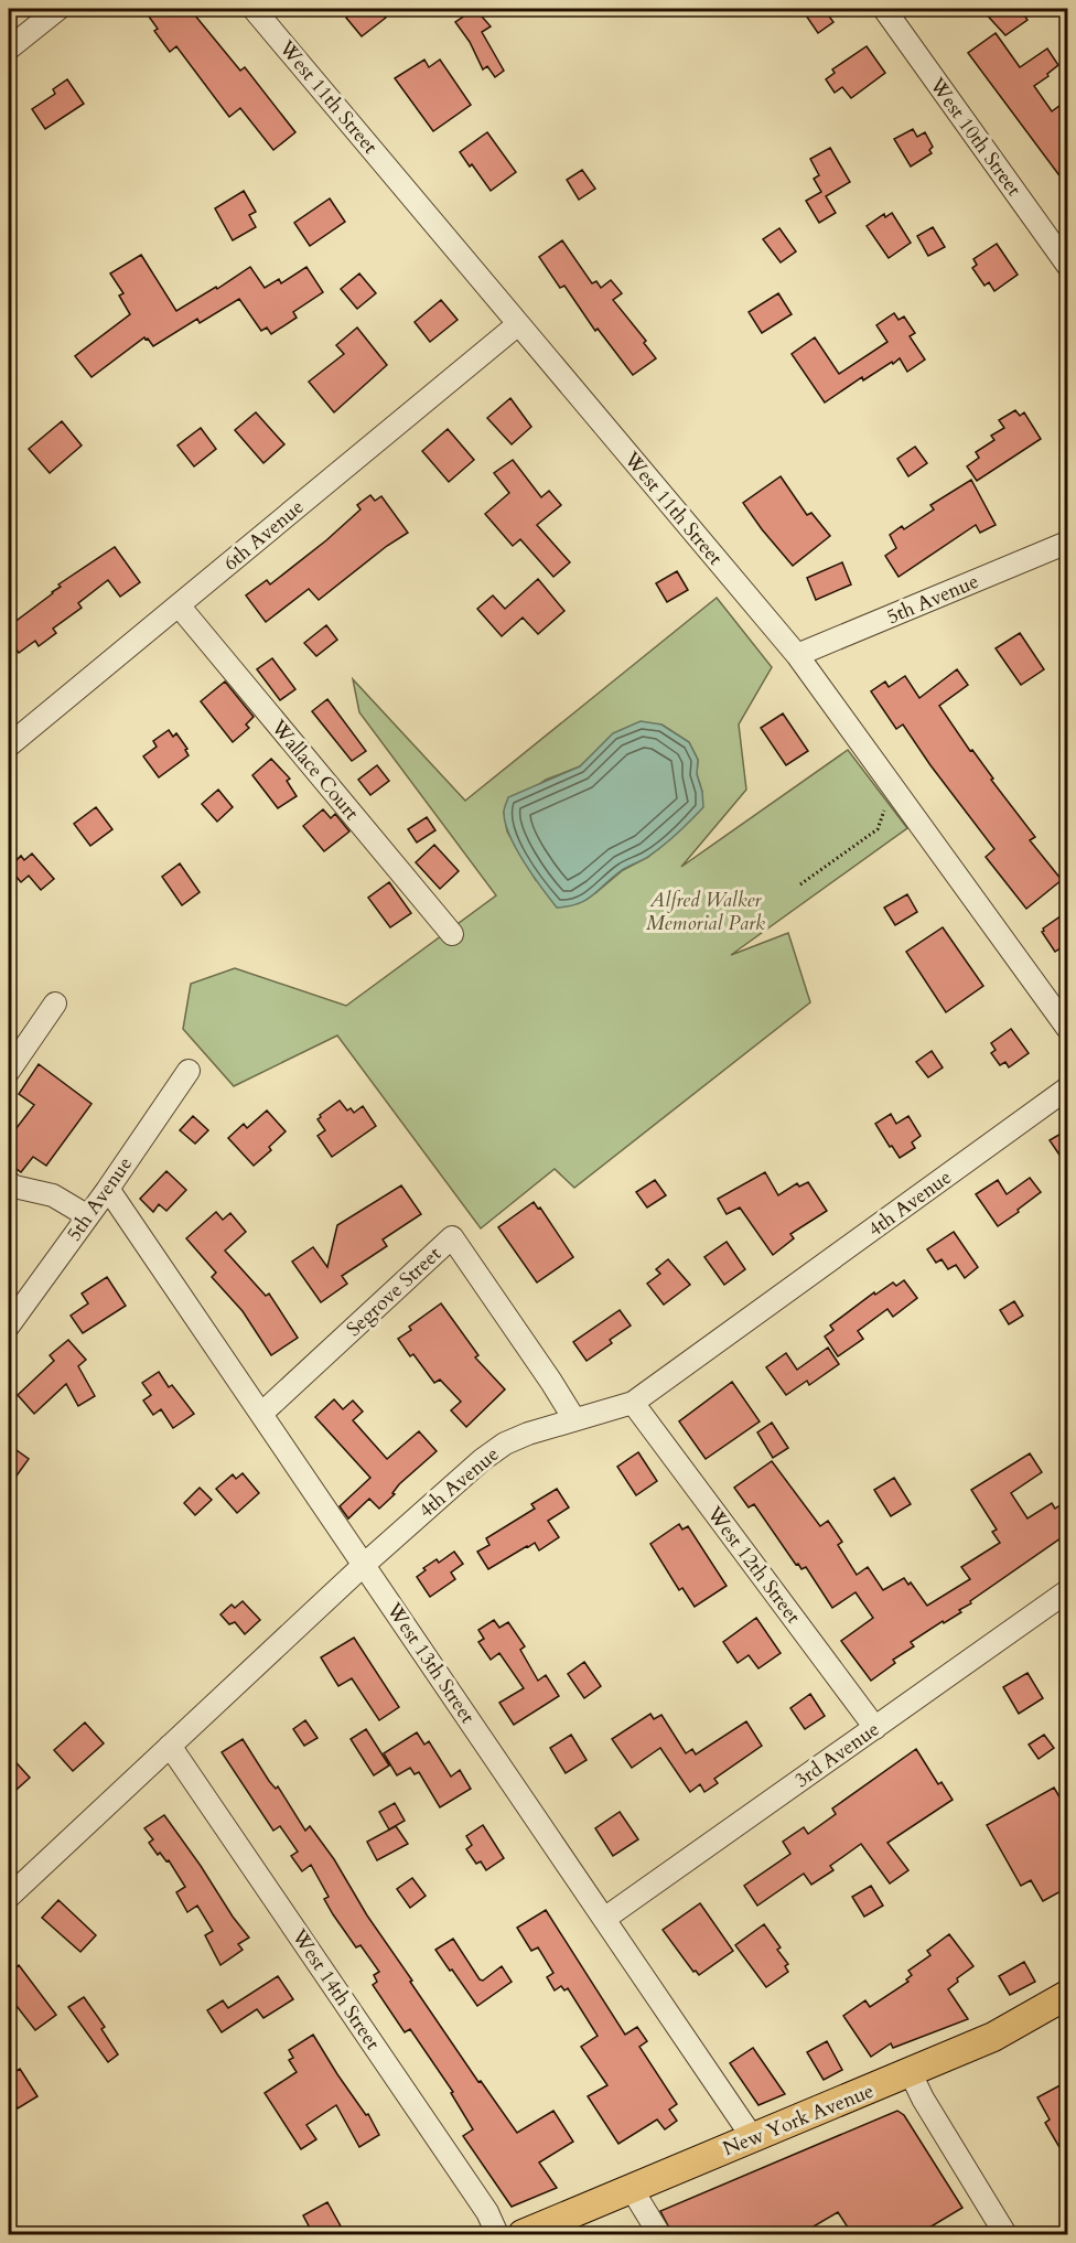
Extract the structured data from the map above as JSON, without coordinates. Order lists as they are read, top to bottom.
{
  "streets": {
    "main road": ["New York Avenue"],
    "street": [
      "West 11th Street",
      "West 10th Street",
      "6th Avenue",
      "5th Avenue",
      "Wallace Court",
      "4th Avenue",
      "Segrove Street",
      "West 12th Street",
      "West 13th Street",
      "3rd Avenue",
      "West 14th Street"
    ]
  },
  "crossings": [
    ["West 11th Street", "6th Avenue"],
    ["West 11th Street", "5th Avenue"],
    ["6th Avenue", "Wallace Court"],
    ["5th Avenue", "West 13th Street"],
    ["4th Avenue", "Segrove Street"],
    ["4th Avenue", "West 12th Street"],
    ["4th Avenue", "West 13th Street"],
    ["4th Avenue", "West 14th Street"],
    ["Segrove Street", "West 13th Street"],
    ["West 12th Street", "3rd Avenue"],
    ["West 13th Street", "3rd Avenue"],
    ["West 13th Street", "New York Avenue"]
  ],
  "parks": ["Alfred Walker Memorial Park"]
}
